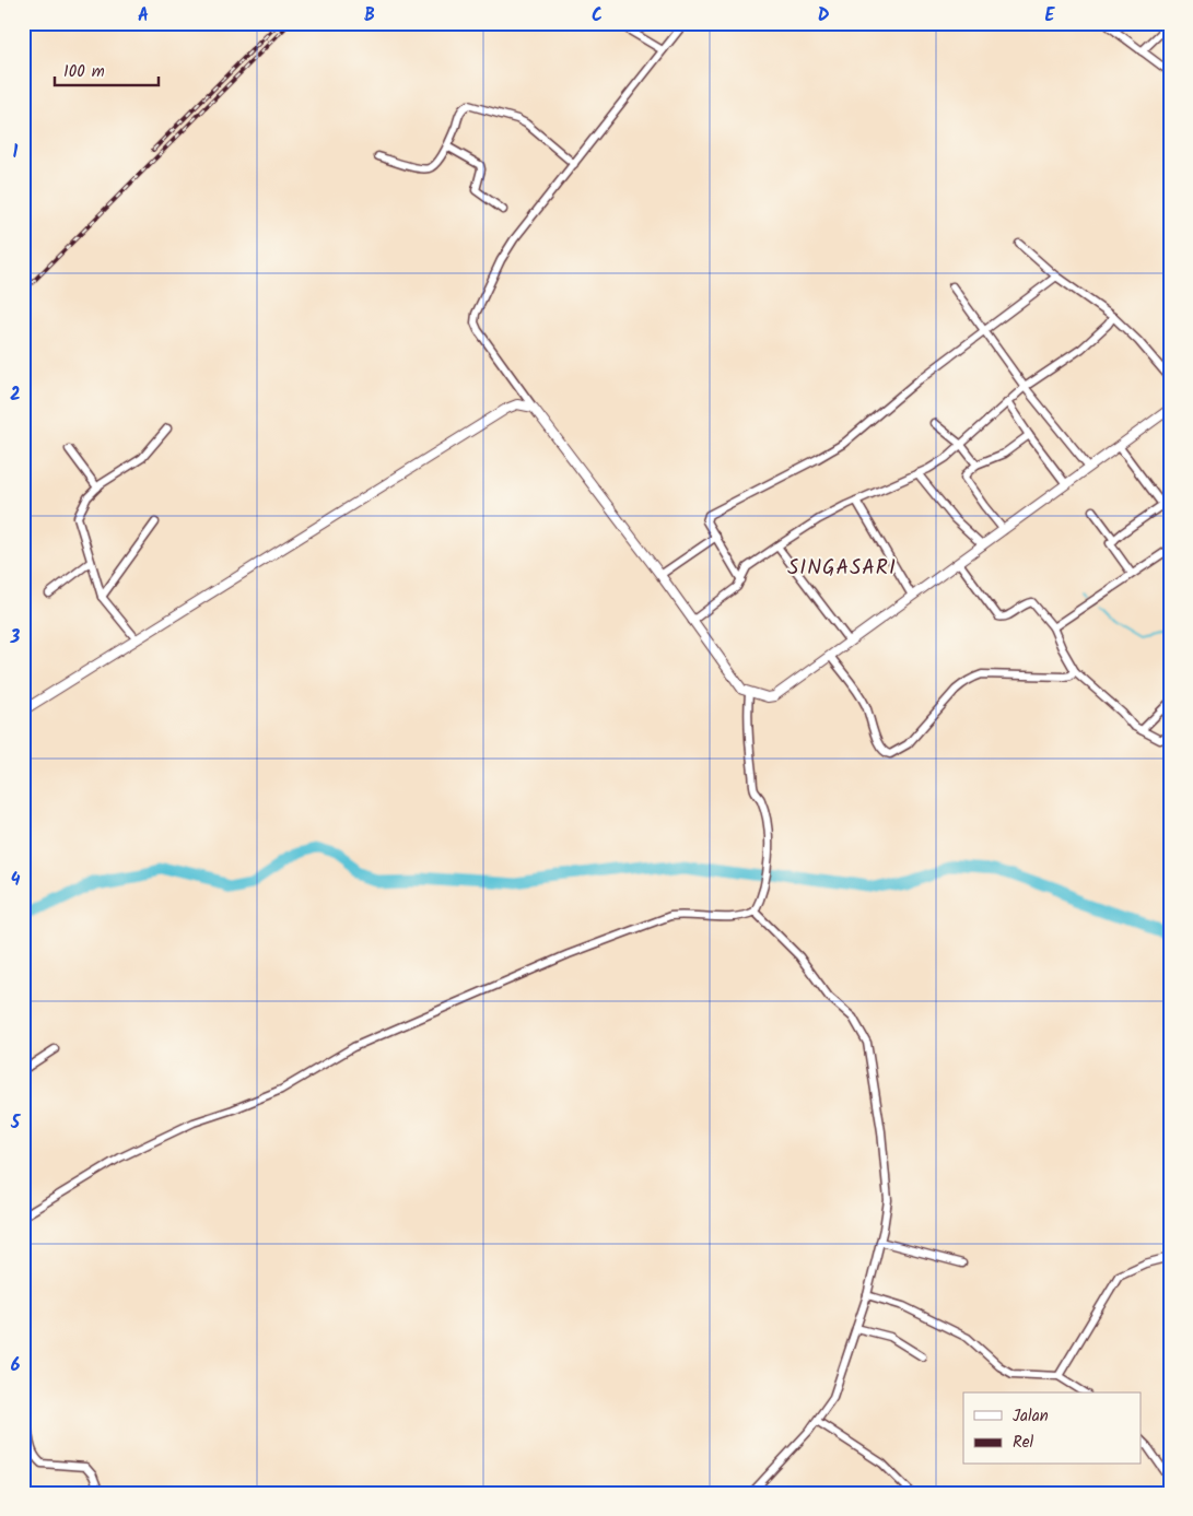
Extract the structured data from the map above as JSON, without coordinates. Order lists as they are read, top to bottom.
{
  "districts": ["SINGASARI"],
  "legend": ["Jalan", "Rel"],
  "scale_bar": "100 m",
  "grid": {
    "columns": [
      "A",
      "B",
      "C",
      "D",
      "E"
    ],
    "rows": [
      "1",
      "2",
      "3",
      "4",
      "5",
      "6"
    ]
  }
}
